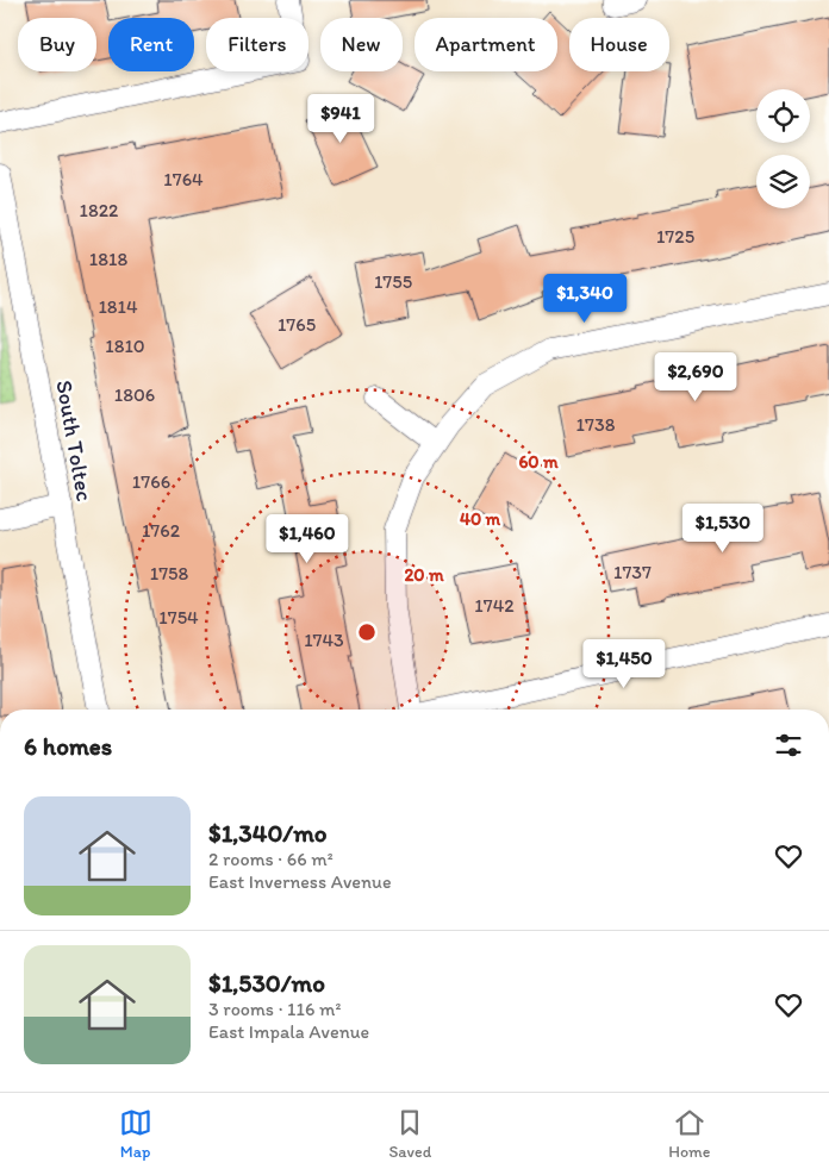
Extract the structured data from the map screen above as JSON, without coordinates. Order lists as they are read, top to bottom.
{
  "streets": {
    "street": ["South Toltec"]
  },
  "house_numbers": [
    "1764",
    "1822",
    "1725",
    "1818",
    "1755",
    "1814",
    "1765",
    "1810",
    "1806",
    "1738",
    "1766",
    "1762",
    "1737",
    "1758",
    "1742",
    "1754",
    "1743"
  ],
  "page": {
    "chip": [
      "Buy",
      "Rent",
      "Filters",
      "New",
      "Apartment",
      "House"
    ],
    "price": [
      "$941",
      "$1,340",
      "$2,690",
      "$1,530",
      "$1,460",
      "$1,450"
    ],
    "heading": "6 homes",
    "list": [
      {
        "name": "$1,340/mo",
        "note": "2 rooms · 66 m² · East Inverness Avenue"
      },
      {
        "name": "$1,530/mo",
        "note": "3 rooms · 116 m² · East Impala Avenue"
      }
    ],
    "tabs": ["Map", "Saved", "Home"]
  },
  "rings": ["60 m", "40 m", "20 m"]
}
